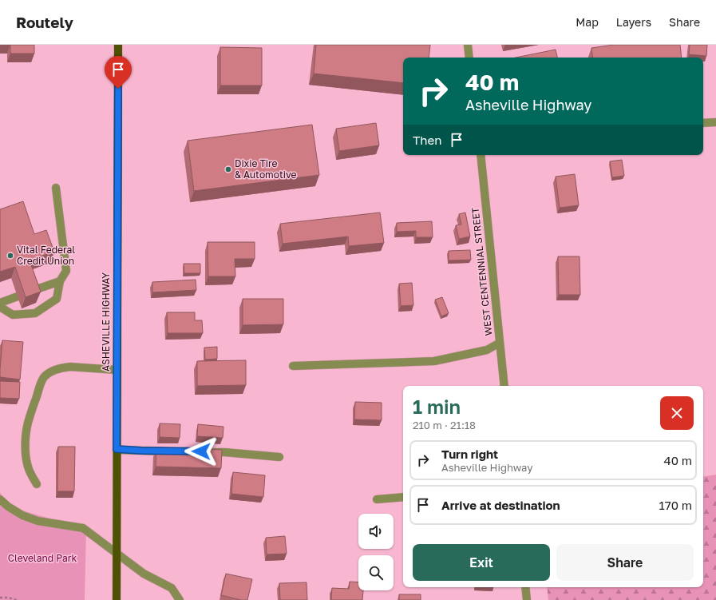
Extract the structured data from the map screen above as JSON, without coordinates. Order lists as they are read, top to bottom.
{
  "streets": {
    "main road": ["ASHEVILLE HIGHWAY"],
    "street": ["WEST CENTENNIAL STREET"]
  },
  "parks": ["Cleveland Park"],
  "places": ["Dixie Tire & Automotive", "Vital Federal Credit Union"],
  "page": {
    "header": "Routely",
    "nav": ["Map", "Layers", "Share"],
    "turn": ["40 m", "Asheville Highway"],
    "then": "Then",
    "heading": ["1 min", "210 m · 21:18"],
    "list": [
      {
        "name": "Turn right",
        "note": "Asheville Highway",
        "value": "40 m"
      },
      {
        "name": "Arrive at destination",
        "value": "170 m"
      }
    ],
    "buttons": ["Exit", "Share"]
  }
}
